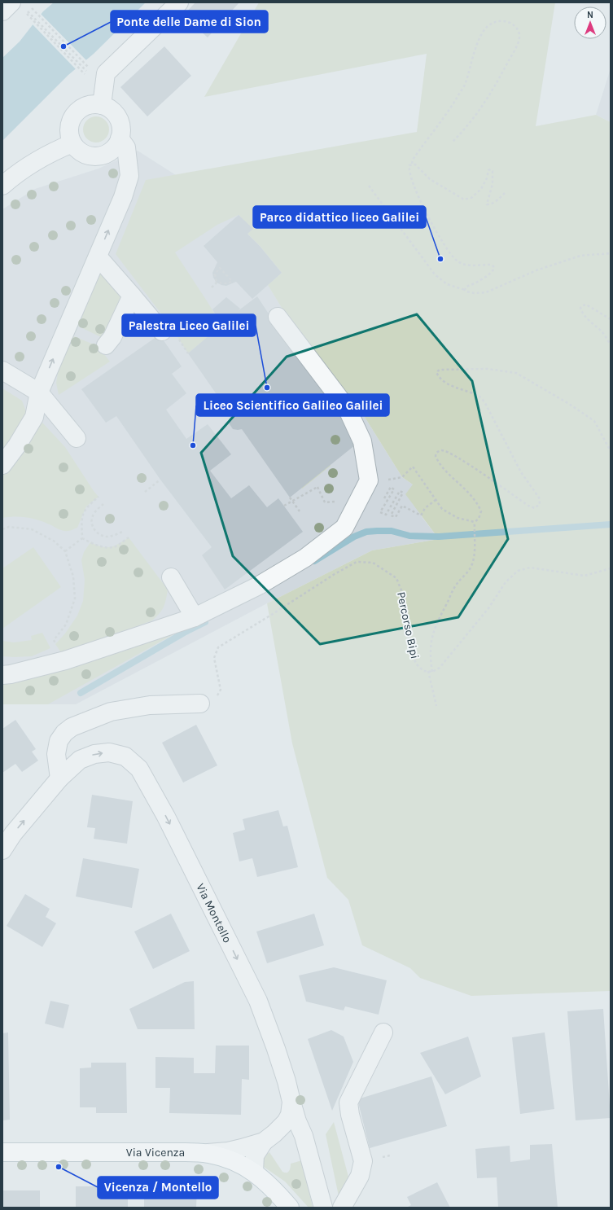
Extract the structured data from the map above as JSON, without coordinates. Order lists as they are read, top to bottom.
{
  "streets": {
    "main road": ["Via Vicenza"],
    "street": ["Via Montello"],
    "path": ["Percorso Bipi"]
  },
  "crossings": [
    ["Via Montello", "Via Vicenza"]
  ],
  "places": [
    "Ponte delle Dame di Sion",
    "Parco didattico liceo Galilei",
    "Palestra Liceo Galilei",
    "Liceo Scientifico Galileo Galilei",
    "Vicenza / Montello"
  ],
  "north": "top"
}
